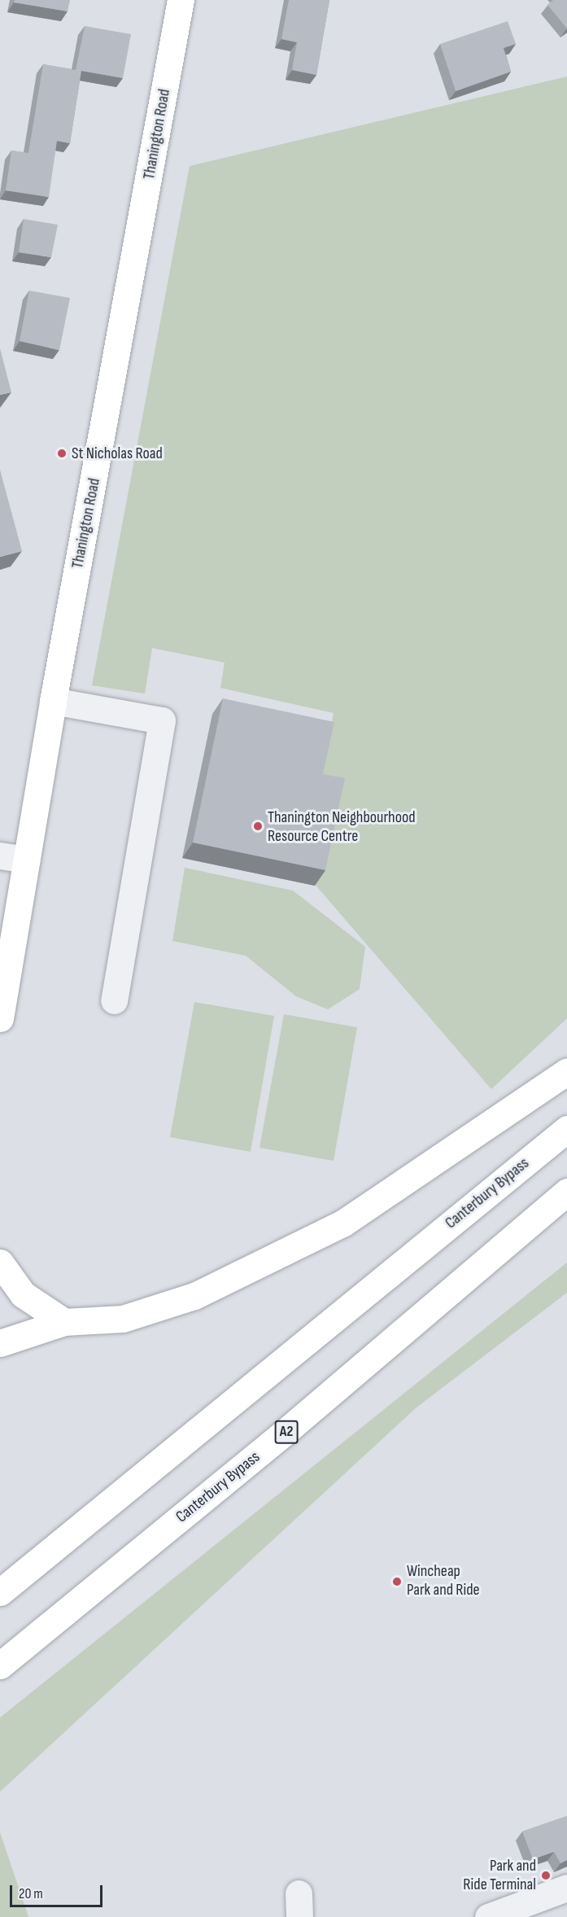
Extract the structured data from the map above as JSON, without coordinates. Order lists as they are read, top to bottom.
{
  "streets": {
    "highway": ["Thanington Road", "Canterbury Bypass", "A2"]
  },
  "places": [
    "St Nicholas Road",
    "Thanington Neighbourhood Resource Centre",
    "Wincheap Park and Ride",
    "Park and Ride Terminal"
  ],
  "scale_bar": "20 m"
}
